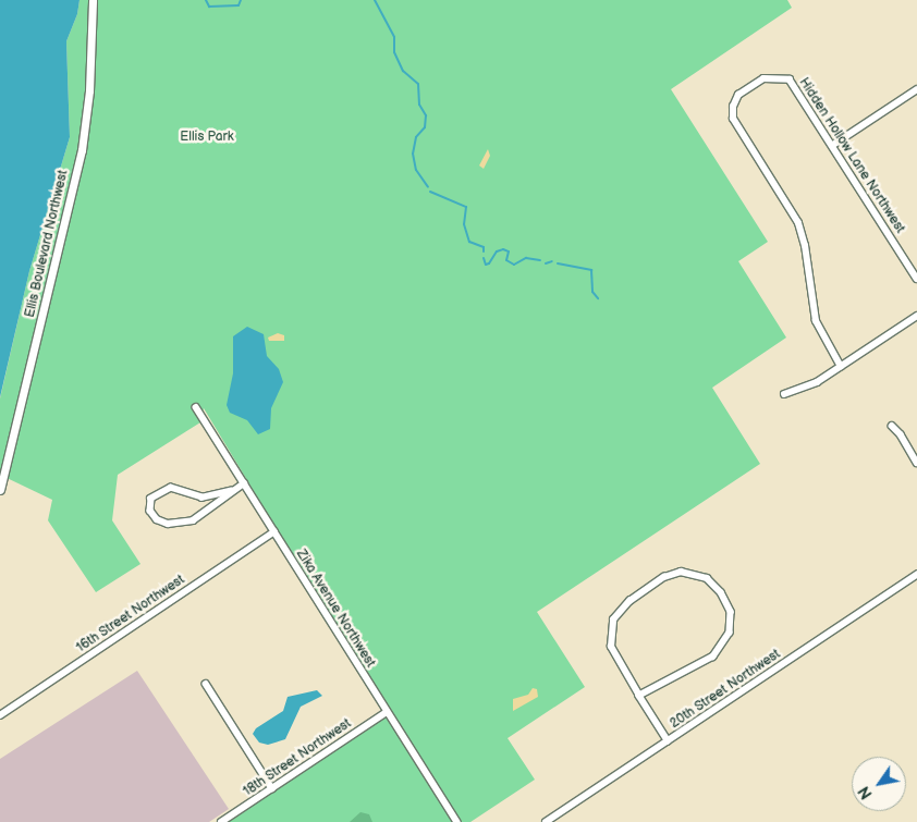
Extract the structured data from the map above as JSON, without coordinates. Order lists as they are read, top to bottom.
{
  "streets": {
    "street": [
      "Hidden Hollow Lane Northwest",
      "Ellis Boulevard Northwest",
      "Zika Avenue Northwest",
      "16th Street Northwest",
      "20th Street Northwest",
      "18th Street Northwest"
    ]
  },
  "crossings": [
    ["Zika Avenue Northwest", "16th Street Northwest"],
    ["Zika Avenue Northwest", "18th Street Northwest"]
  ],
  "parks": ["Ellis Park"],
  "north": "bottom left"
}
